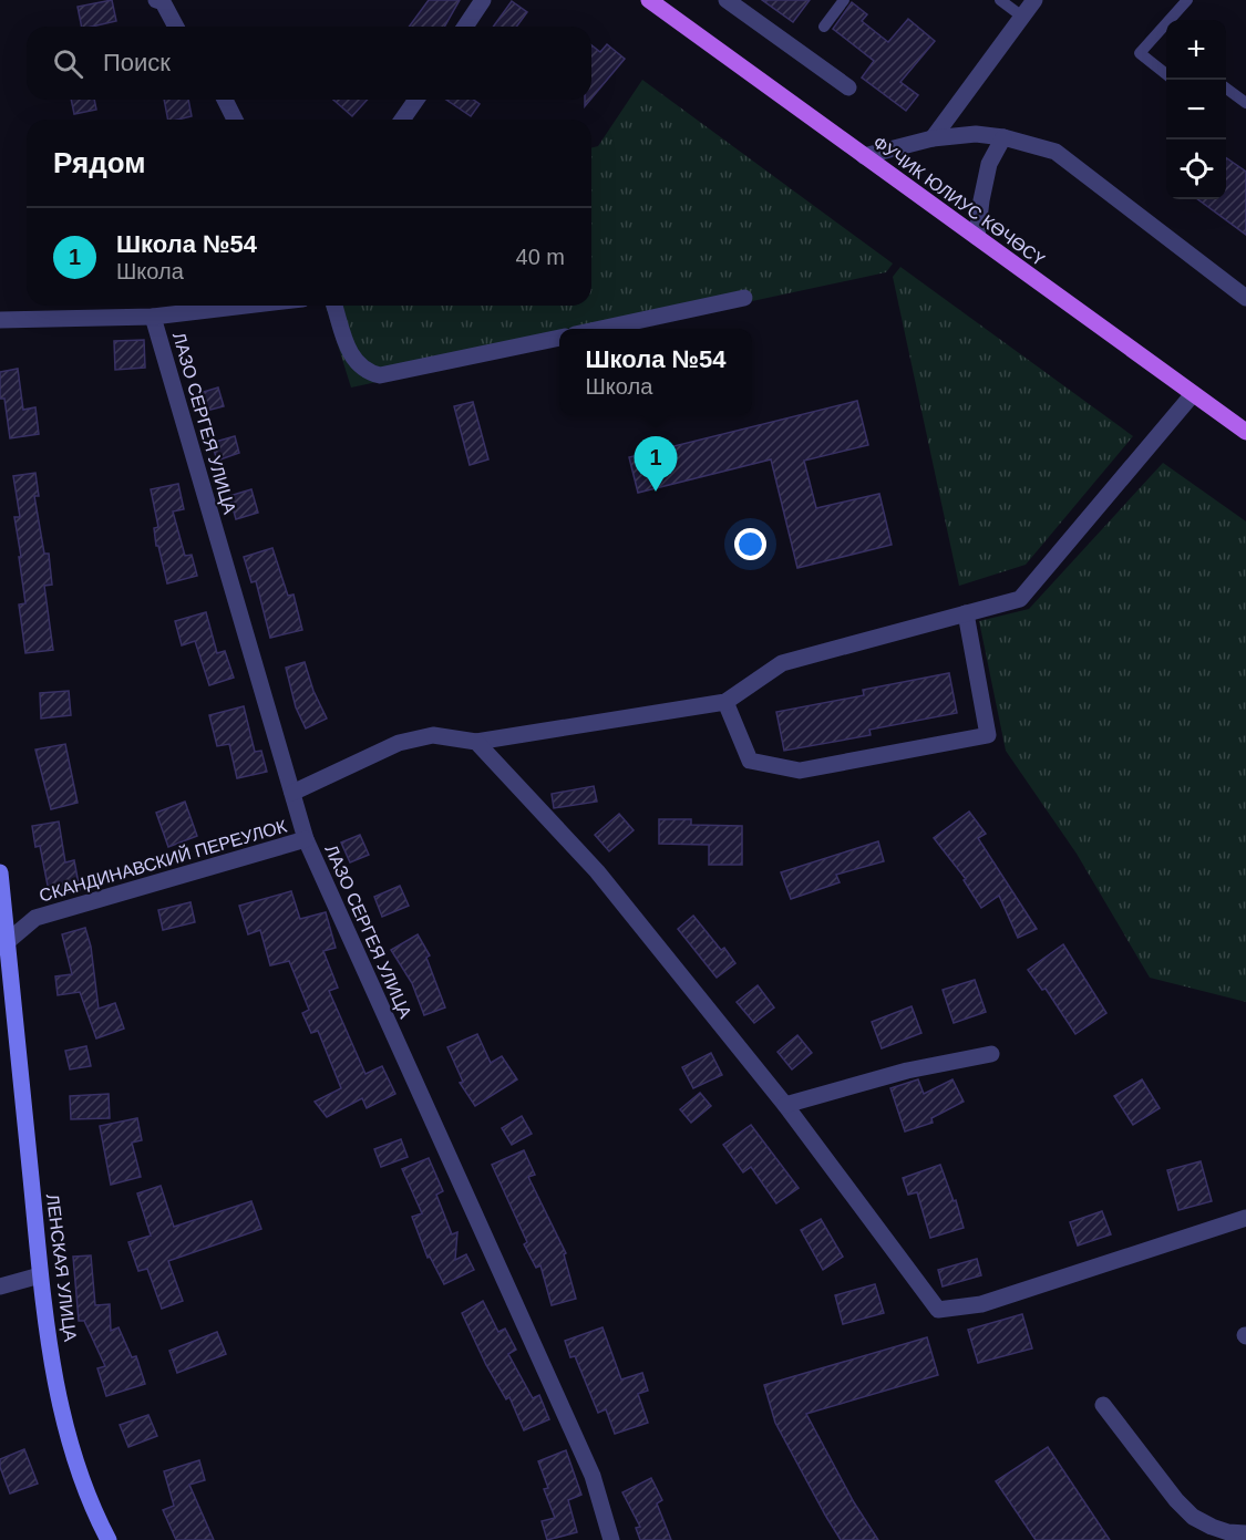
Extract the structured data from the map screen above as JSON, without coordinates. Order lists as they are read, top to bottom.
{
  "streets": {
    "main road": ["ФУЧИК ЮЛИУС КӨЧӨСҮ", "ЛЕНСКАЯ УЛИЦА"],
    "street": ["ЛАЗО СЕРГЕЯ УЛИЦА", "СКАНДИНАВСКИЙ ПЕРЕУЛОК"]
  },
  "crossings": [
    ["ЛАЗО СЕРГЕЯ УЛИЦА", "СКАНДИНАВСКИЙ ПЕРЕУЛОК"],
    ["СКАНДИНАВСКИЙ ПЕРЕУЛОК", "ЛЕНСКАЯ УЛИЦА"]
  ],
  "page": {
    "map_buttons": ["+", "−"],
    "search": "Поиск",
    "heading": "Рядом",
    "list": [
      {
        "mark": "1",
        "name": "Школа №54",
        "note": "Школа",
        "value": "40 m"
      }
    ],
    "popup": ["Школа №54", "Школа"],
    "pins": "1"
  }
}
